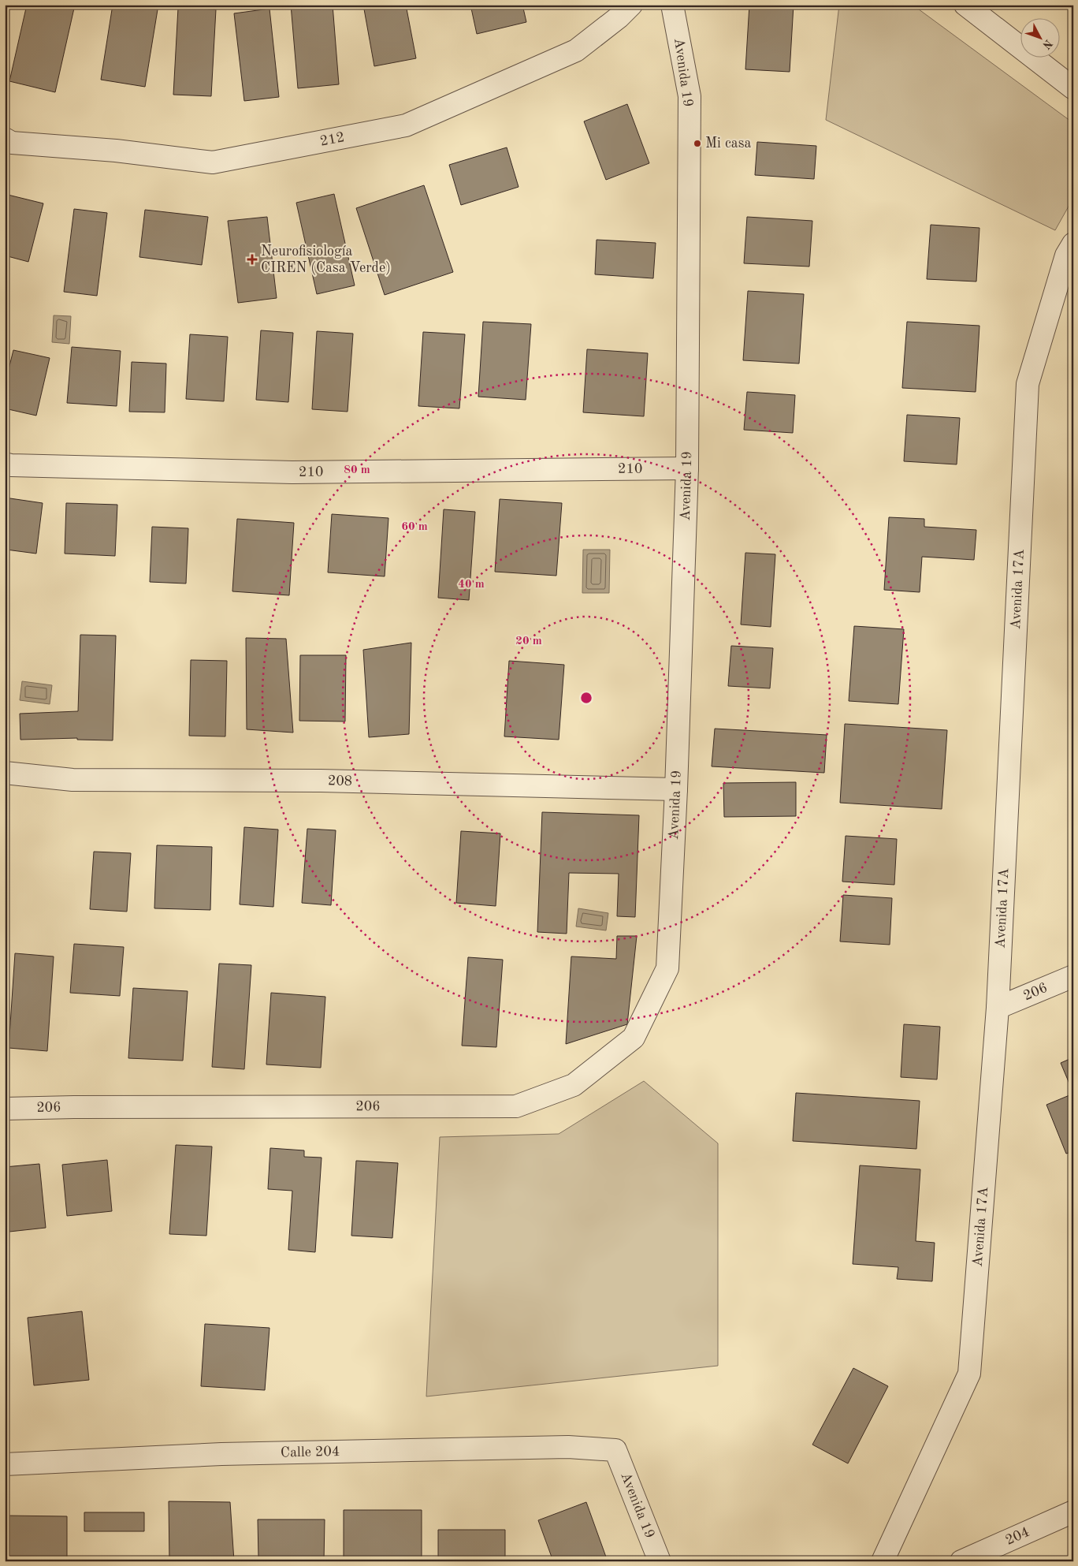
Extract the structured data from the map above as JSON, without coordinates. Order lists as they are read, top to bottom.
{
  "streets": {
    "street": [
      "Avenida 19",
      "212",
      "210",
      "Avenida 17A",
      "208",
      "206",
      "Calle 204",
      "204"
    ]
  },
  "crossings": [
    ["Avenida 19", "210"],
    ["Avenida 19", "208"],
    ["Avenida 19", "206"],
    ["Avenida 19", "Calle 204"],
    ["Avenida 17A", "206"]
  ],
  "places": {
    "other": ["Mi casa"],
    "health": ["Neurofisiología CIREN (Casa Verde)"]
  },
  "north": "bottom right",
  "rings": [
    "80 m",
    "60 m",
    "40 m",
    "20 m"
  ]
}
